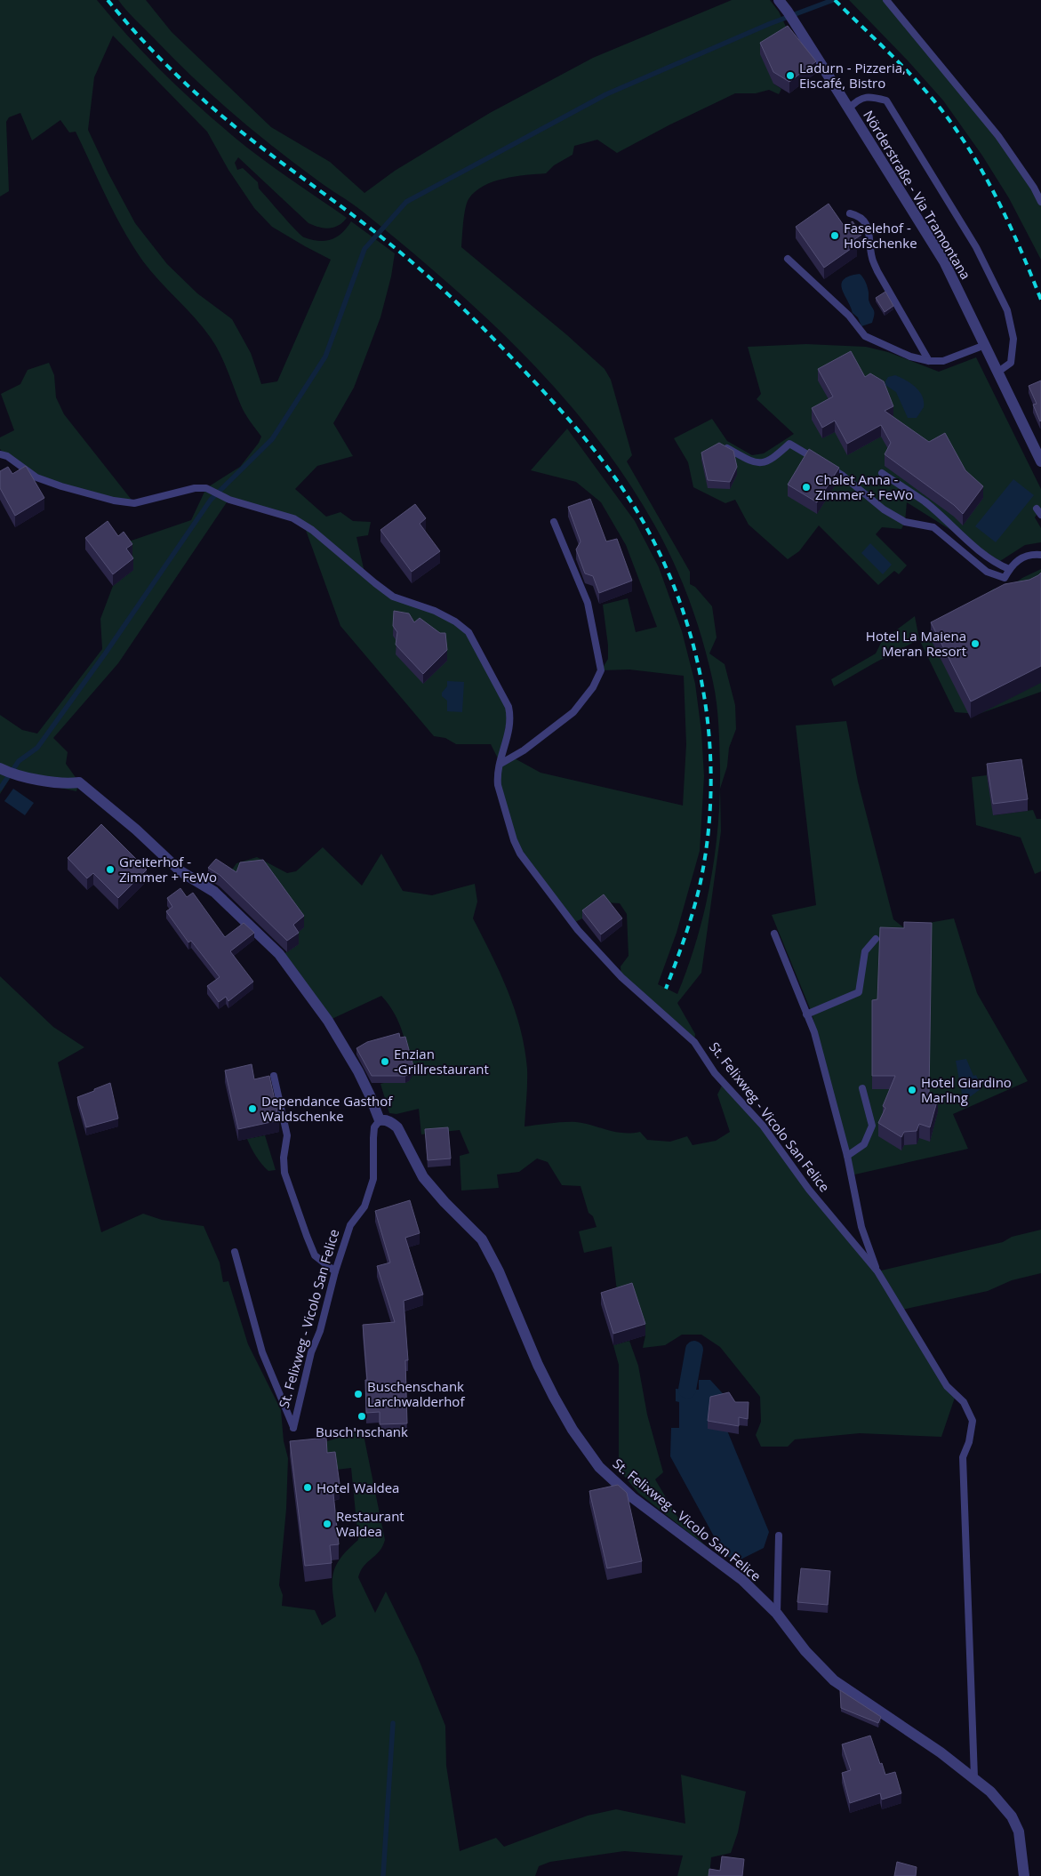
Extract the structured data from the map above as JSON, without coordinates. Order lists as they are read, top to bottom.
{
  "streets": {
    "street": ["Nörderstraße - Via Tramontana", "St. Felixweg - Vicolo San Felice"]
  },
  "places": [
    "Ladurn - Pizzeria, Eiscafé, Bistro",
    "Faselehof - Hofschenke",
    "Chalet Anna - Zimmer + FeWo",
    "Hotel La Maiena Meran Resort",
    "Greiterhof - Zimmer + FeWo",
    "Enzian -Grillrestaurant",
    "Hotel Giardino Marling",
    "Dependance Gasthof Waldschenke",
    "Buschenschank Larchwalderhof",
    "Busch'nschank",
    "Hotel Waldea",
    "Restaurant Waldea"
  ]
}
